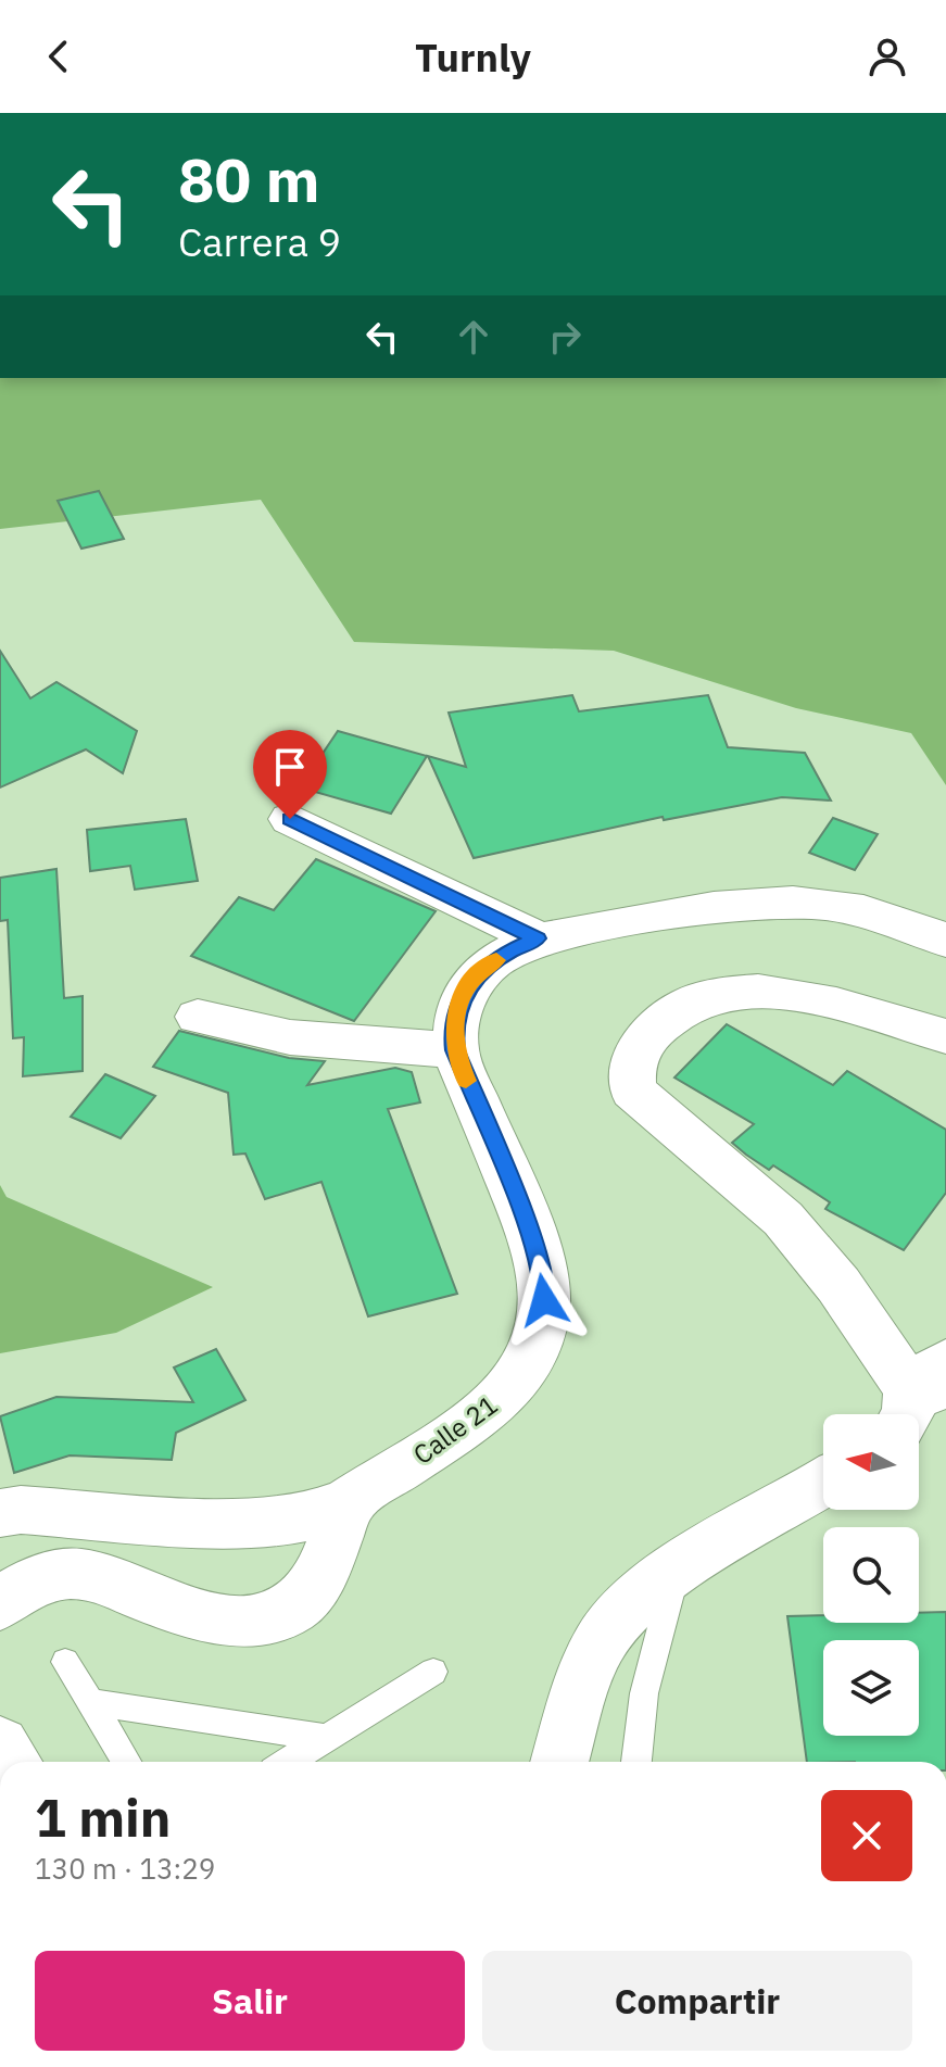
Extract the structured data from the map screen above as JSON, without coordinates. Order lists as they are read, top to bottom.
{
  "streets": {
    "street": ["Calle 21"]
  },
  "north": "left",
  "page": {
    "header": "Turnly",
    "turn": ["80 m", "Carrera 9"],
    "heading": ["1 min", "130 m · 13:29"],
    "buttons": ["Salir", "Compartir"]
  }
}
